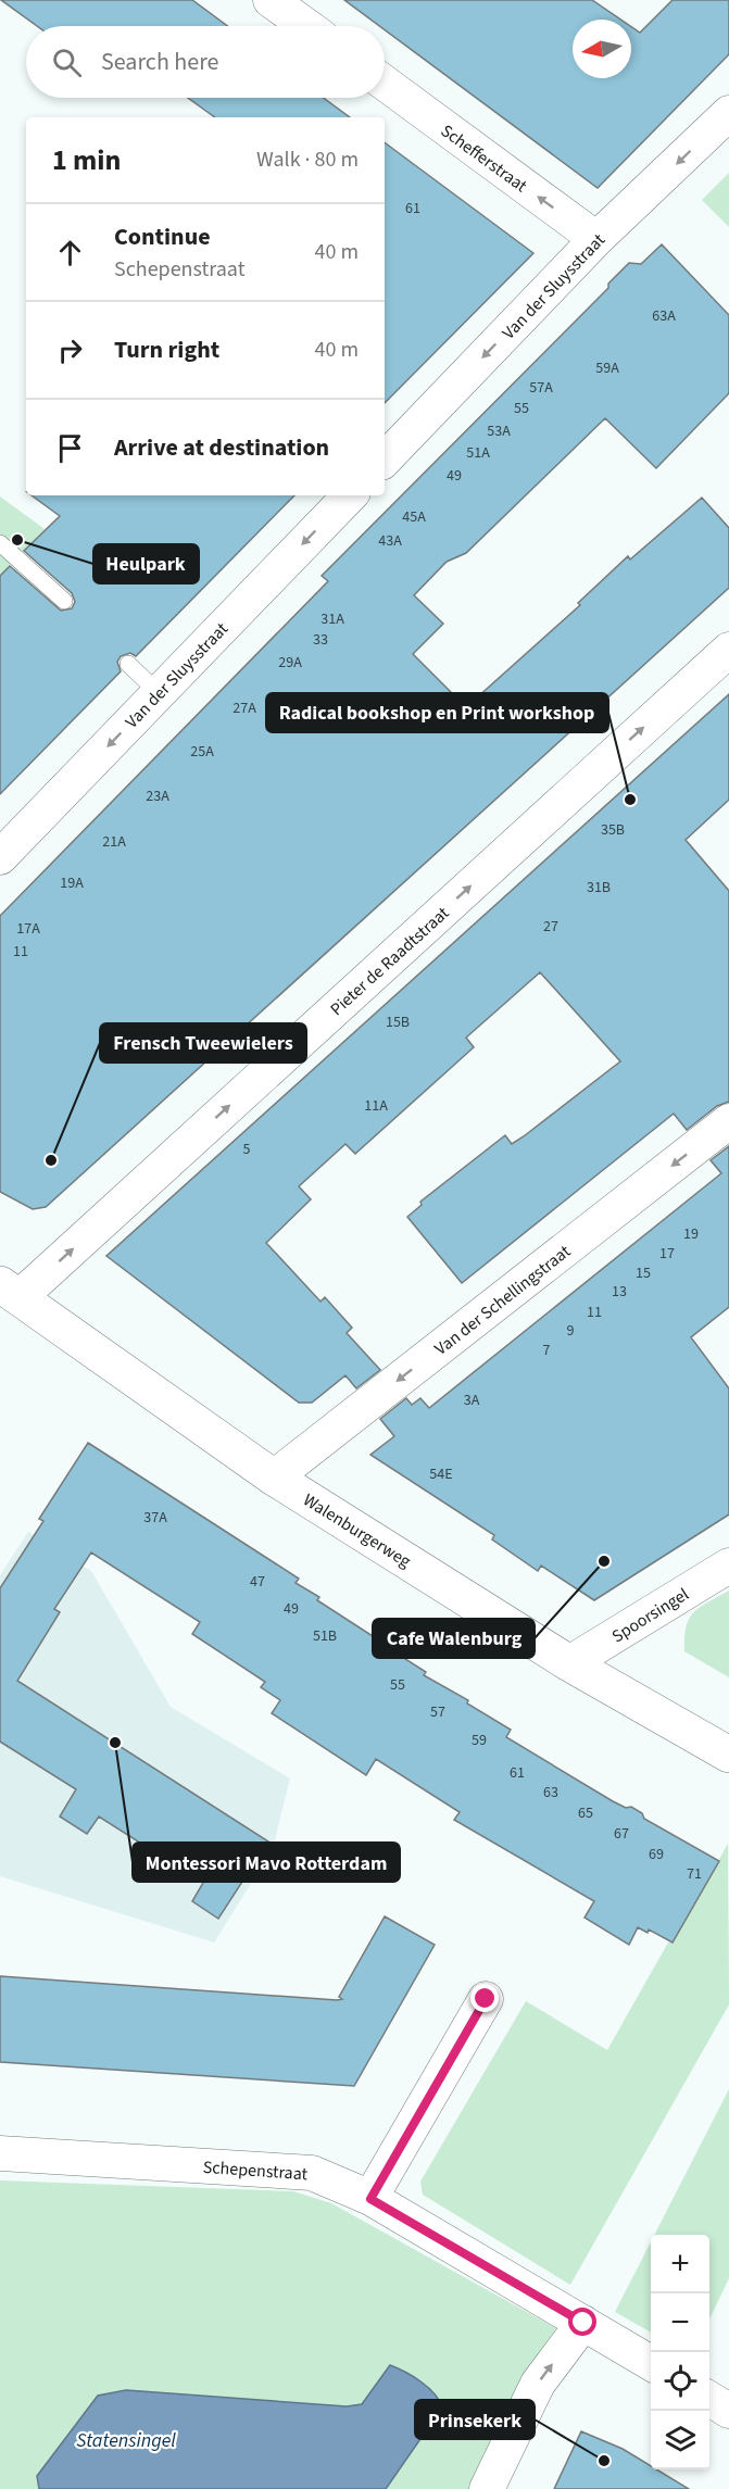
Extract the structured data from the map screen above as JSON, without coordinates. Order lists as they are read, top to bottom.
{
  "streets": {
    "street": [
      "Schefferstraat",
      "Van der Sluysstraat",
      "Pieter de Raadtstraat",
      "Van der Schellingstraat",
      "Walenburgerweg",
      "Spoorsingel",
      "Schepenstraat"
    ]
  },
  "crossings": [
    ["Schefferstraat", "Van der Sluysstraat"],
    ["Pieter de Raadtstraat", "Walenburgerweg"],
    ["Van der Schellingstraat", "Walenburgerweg"],
    ["Walenburgerweg", "Spoorsingel"]
  ],
  "one_way": [
    "Schefferstraat",
    "Van der Sluysstraat",
    "Pieter de Raadtstraat",
    "Van der Schellingstraat"
  ],
  "water": ["Statensingel"],
  "places": [
    "Heulpark",
    "Radical bookshop en Print workshop",
    "Frensch Tweewielers",
    "Cafe Walenburg",
    "Montessori Mavo Rotterdam",
    "Prinsekerk"
  ],
  "house_numbers": [
    "61",
    "63A",
    "59A",
    "57A",
    "55",
    "53A",
    "51A",
    "49",
    "45A",
    "43A",
    "31A",
    "33",
    "29A",
    "27A",
    "25A",
    "23A",
    "35B",
    "21A",
    "19A",
    "31B",
    "27",
    "17A",
    "11",
    "15B",
    "11A",
    "5",
    "19",
    "17",
    "15",
    "13",
    "11",
    "9",
    "7",
    "3A",
    "54E",
    "37A",
    "47",
    "49",
    "51B",
    "55",
    "57",
    "59",
    "61",
    "63",
    "65",
    "67",
    "69",
    "71"
  ],
  "north": "left",
  "page": {
    "search": "Search here",
    "heading": ["1 min", "Walk · 80 m"],
    "list": [
      ["Continue", "Schepenstraat", "40 m"],
      ["Turn right", "40 m"],
      "Arrive at destination"
    ],
    "map_buttons": ["+", "−"]
  }
}
